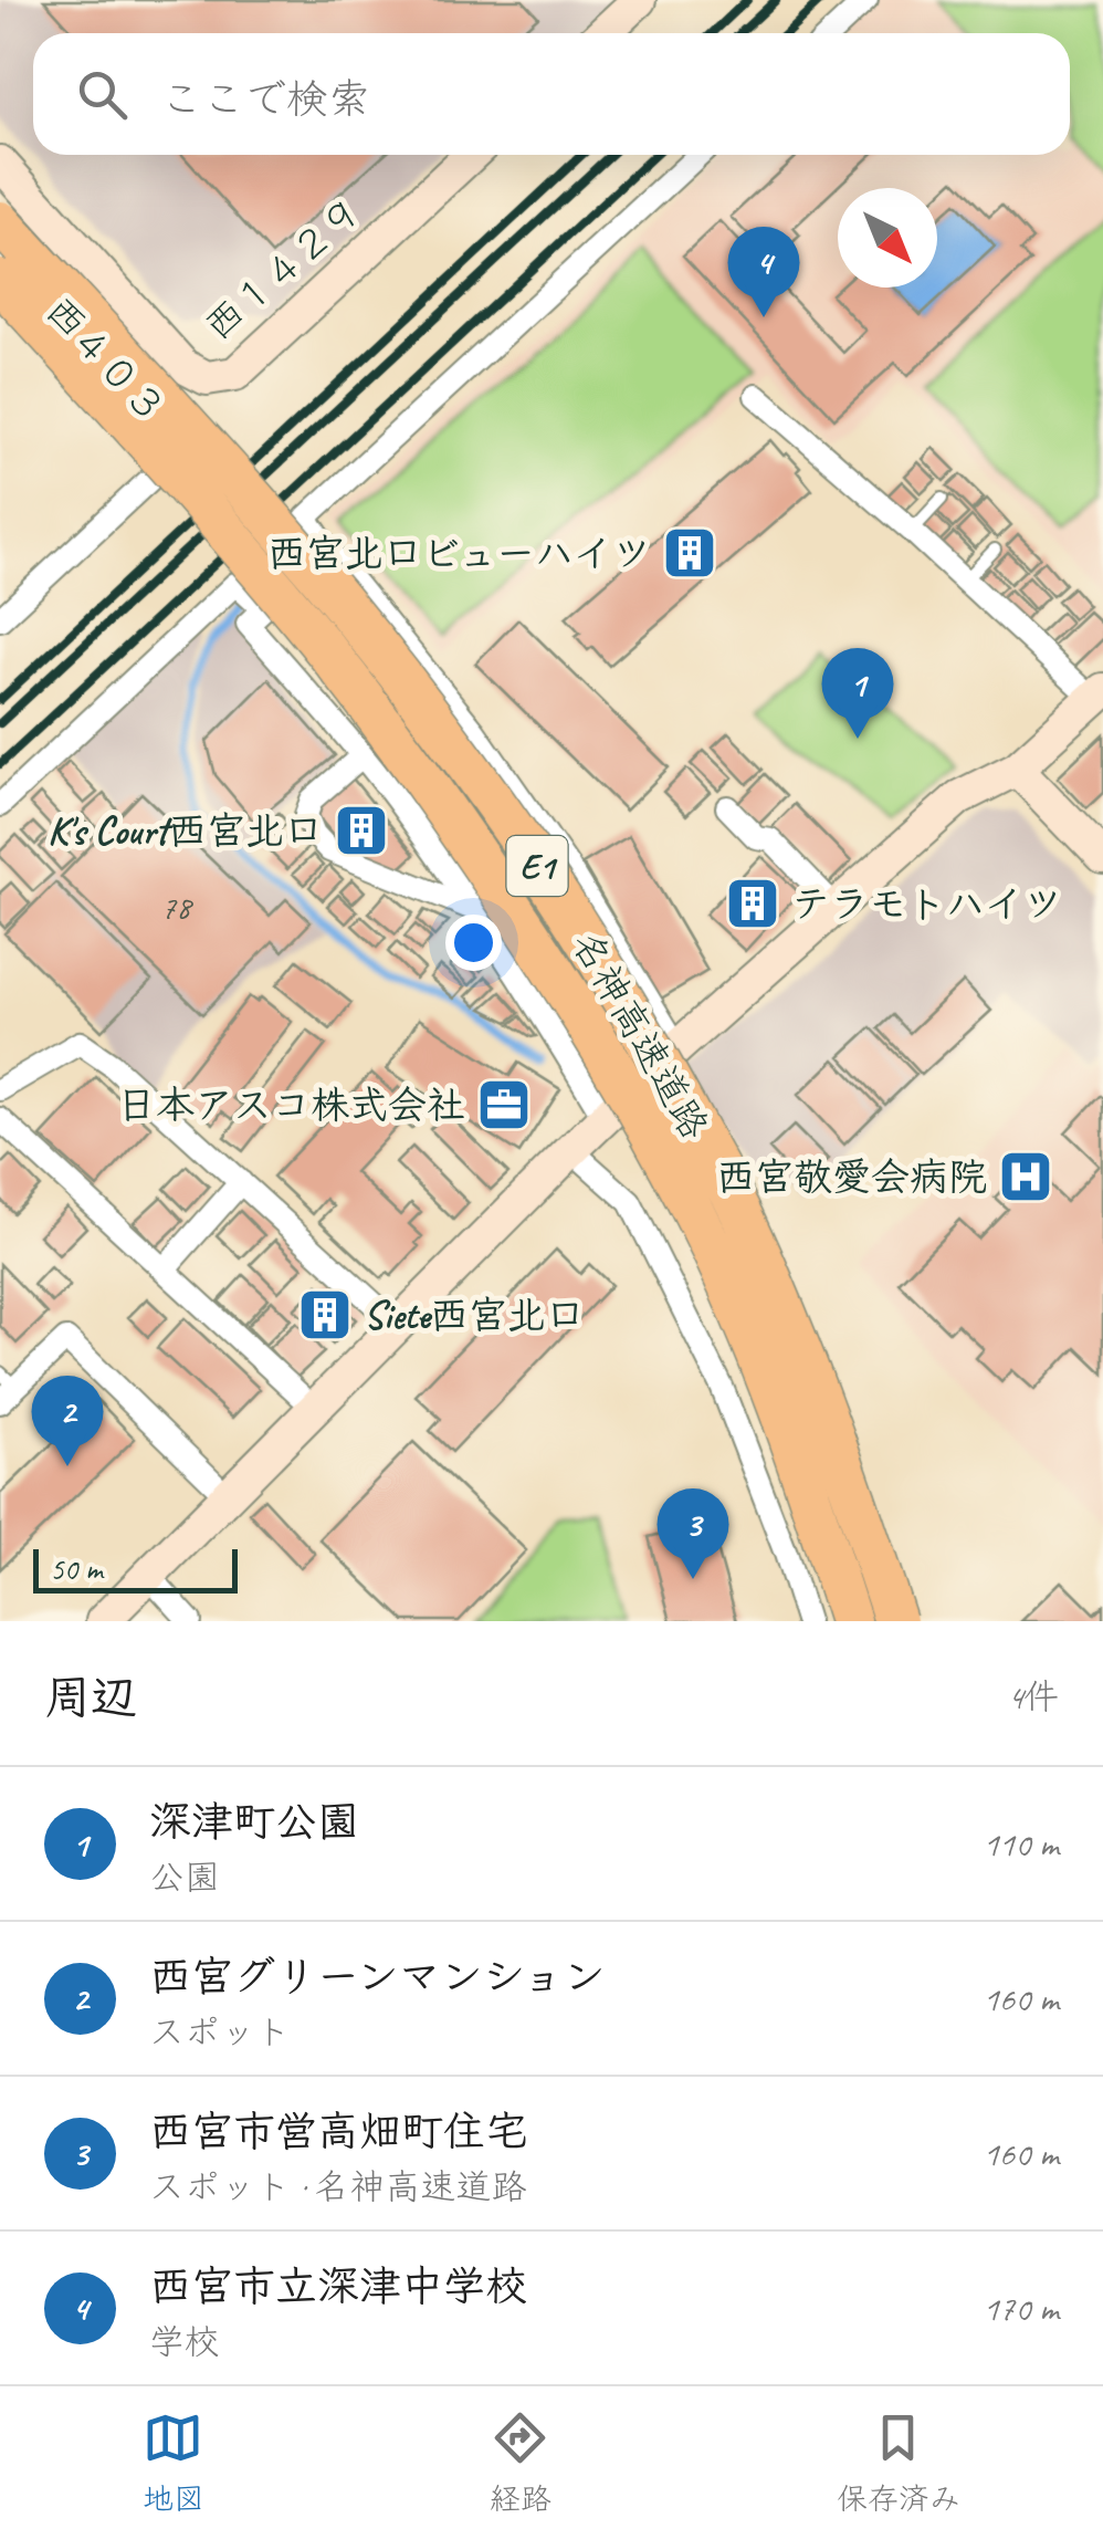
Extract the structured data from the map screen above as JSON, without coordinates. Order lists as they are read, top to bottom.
{
  "streets": {
    "highway": ["E1", "名神高速道路"],
    "street": ["西１４２９", "西４０３"]
  },
  "places": {
    "building": [
      "西宮北口ビューハイツ",
      "K's Court西宮北口",
      "テラモトハイツ",
      "Siete西宮北口"
    ],
    "office": ["日本アスコ株式会社"],
    "hospital": ["西宮敬愛会病院"]
  },
  "house_numbers": ["78"],
  "scale_bar": "50 m",
  "north": "bottom right",
  "page": {
    "search": "ここで検索",
    "pins": [
      "4",
      "1",
      "2",
      "3"
    ],
    "scale": "50 m",
    "heading": ["周辺", "4件"],
    "list": [
      {
        "mark": "1",
        "name": "深津町公園",
        "note": "公園",
        "value": "110 m"
      },
      {
        "mark": "2",
        "name": "西宮グリーンマンション",
        "note": "スポット",
        "value": "160 m"
      },
      {
        "mark": "3",
        "name": "西宮市営高畑町住宅",
        "note": "スポット · 名神高速道路",
        "value": "160 m"
      },
      {
        "mark": "4",
        "name": "西宮市立深津中学校",
        "note": "学校",
        "value": "170 m"
      }
    ],
    "nav": ["地図", "経路", "保存済み"]
  }
}
